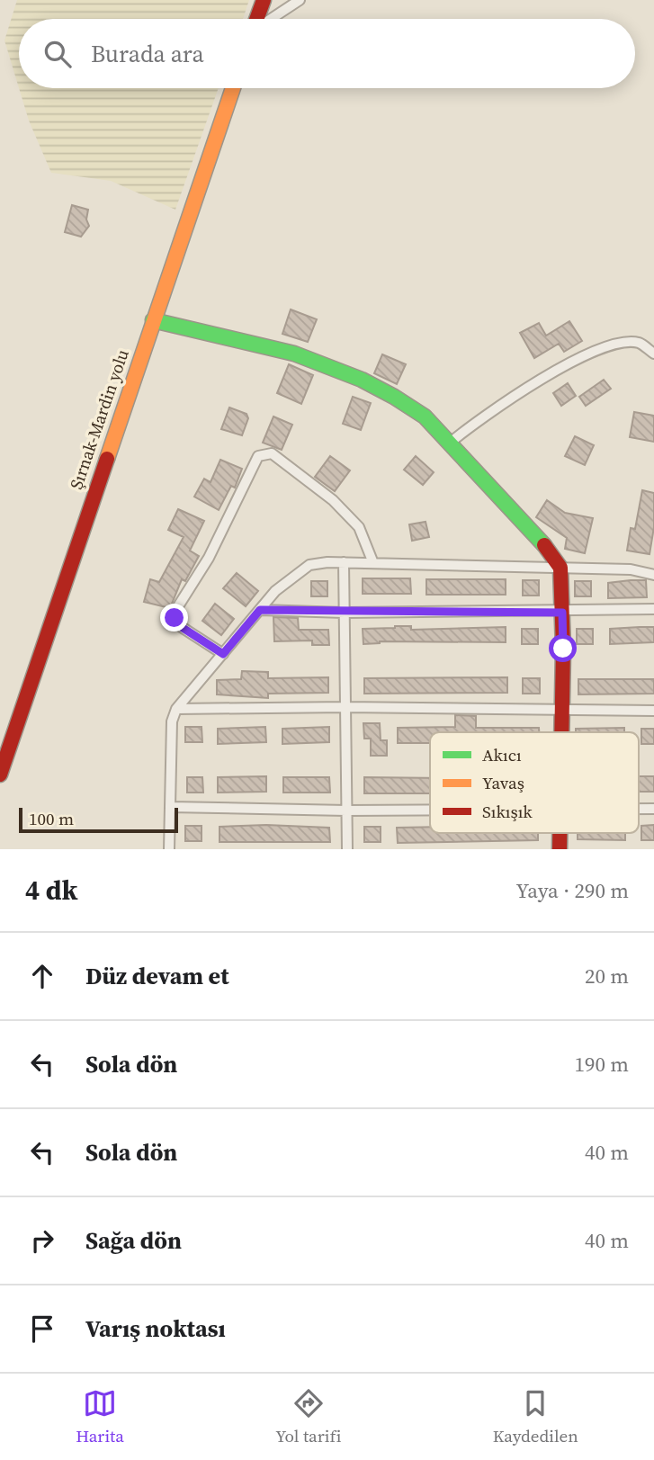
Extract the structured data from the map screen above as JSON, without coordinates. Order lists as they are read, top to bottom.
{
  "streets": {
    "street": ["Şırnak-Mardin yolu"]
  },
  "legend": ["Akıcı", "Yavaş", "Sıkışık"],
  "scale_bar": "100 m",
  "page": {
    "search": "Burada ara",
    "scale": "100 m",
    "heading": ["4 dk", "Yaya · 290 m"],
    "list": [
      ["Düz devam et", "20 m"],
      ["Sola dön", "190 m"],
      ["Sola dön", "40 m"],
      ["Sağa dön", "40 m"],
      "Varış noktası"
    ],
    "nav": ["Harita", "Yol tarifi", "Kaydedilen"]
  }
}
